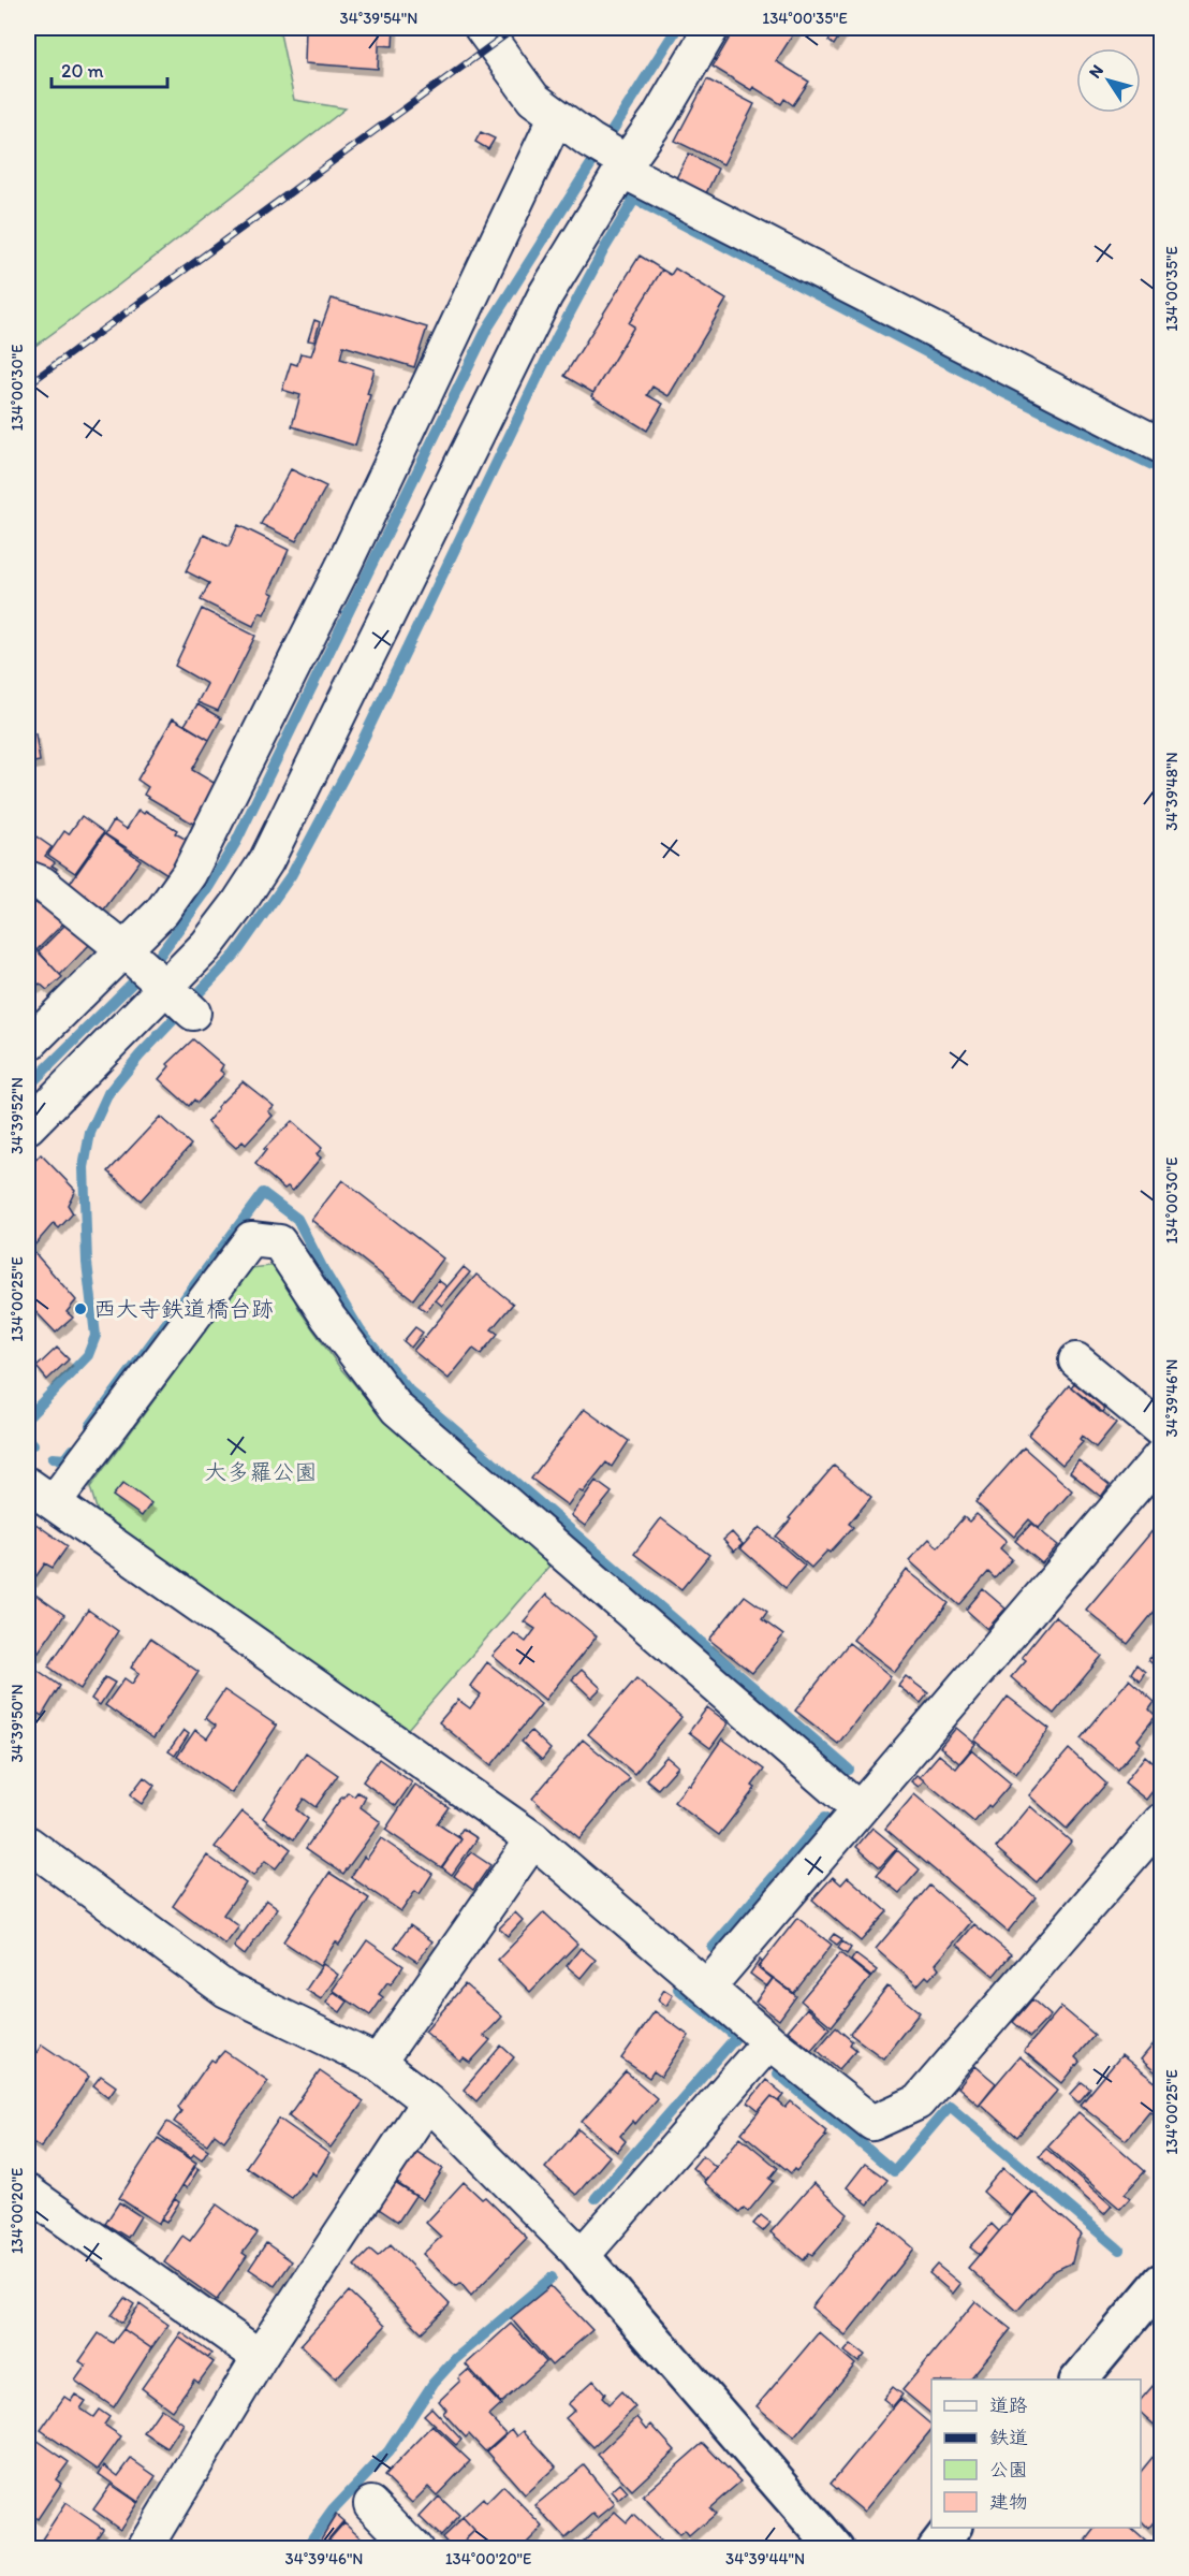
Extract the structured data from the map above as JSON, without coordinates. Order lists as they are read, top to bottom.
{
  "parks": ["大多羅公園"],
  "places": ["西大寺鉄道橋台跡"],
  "legend": [
    "道路",
    "鉄道",
    "公園",
    "建物"
  ],
  "scale_bar": "20 m",
  "north": "top left",
  "coordinates": [
    "34°39'54\"N",
    "134°00'35\"E",
    "134°00'30\"E",
    "34°39'48\"N",
    "34°39'52\"N",
    "134°00'25\"E",
    "34°39'46\"N",
    "34°39'50\"N",
    "134°00'20\"E",
    "34°39'44\"N"
  ]
}
